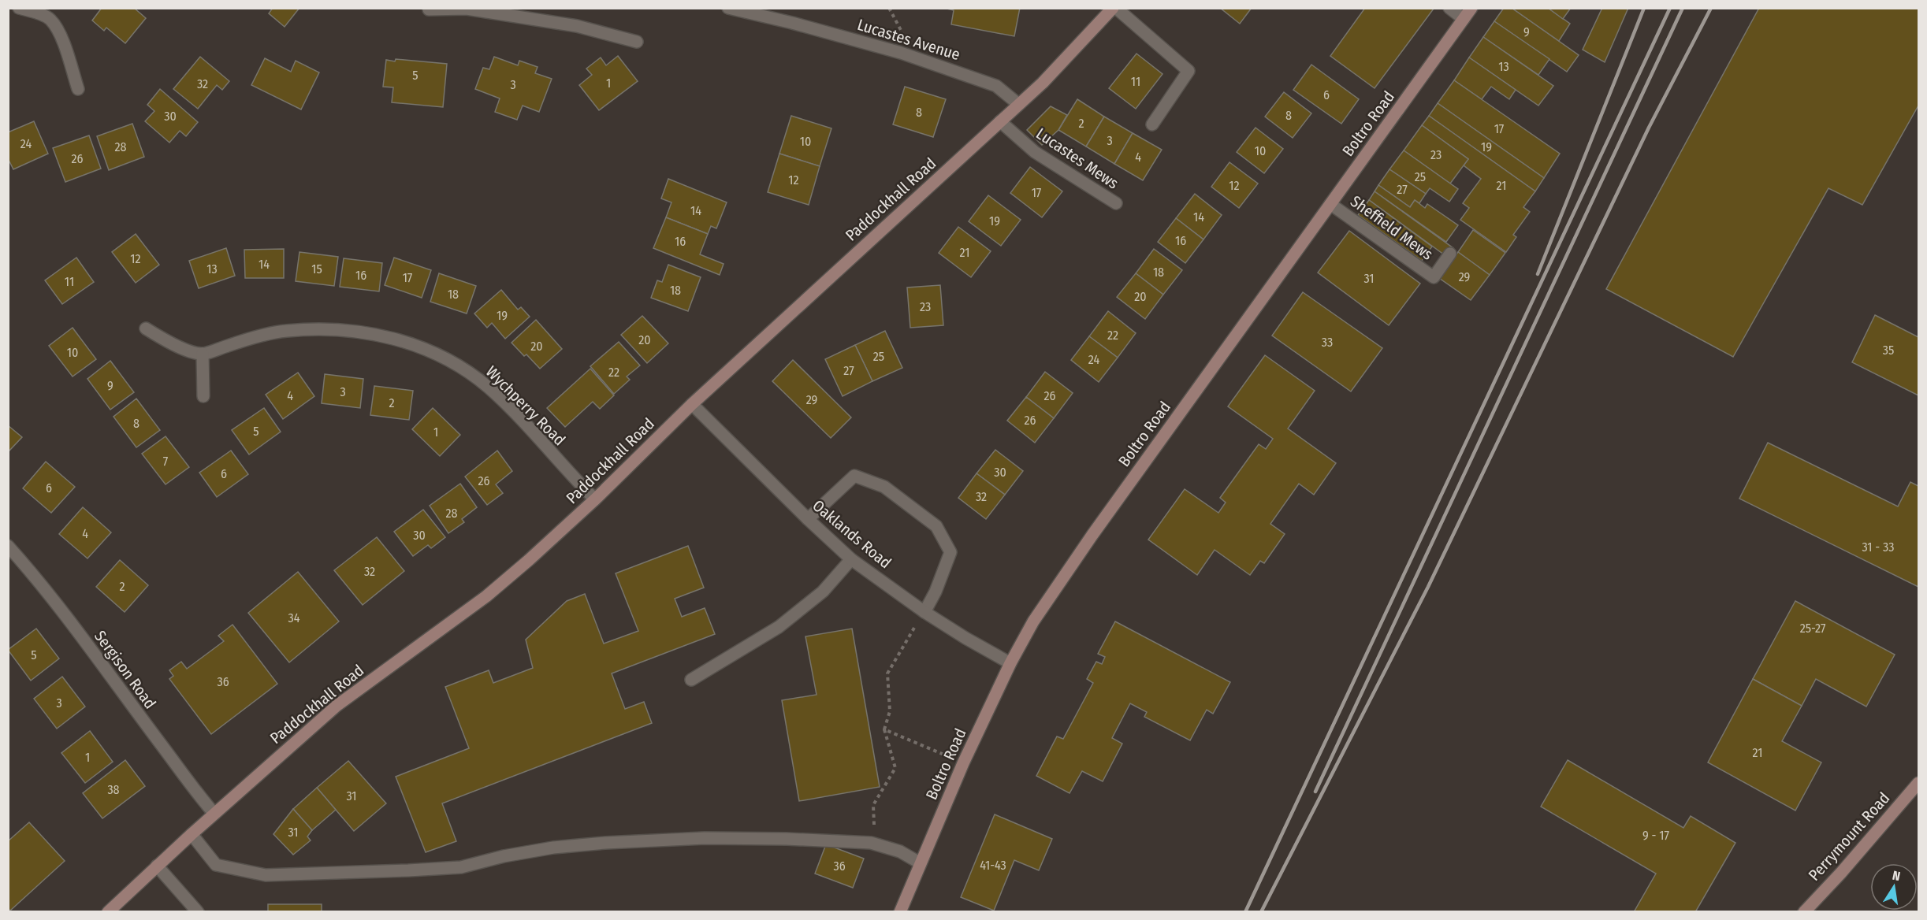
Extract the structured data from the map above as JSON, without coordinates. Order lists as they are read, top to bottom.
{
  "streets": {
    "street": [
      "Lucastes Avenue",
      "Boltro Road",
      "Lucastes Mews",
      "Paddockhall Road",
      "Sheffield Mews",
      "Wychperry Road",
      "Oaklands Road",
      "Sergison Road",
      "Perrymount Road"
    ]
  },
  "crossings": [
    ["Lucastes Avenue", "Paddockhall Road"],
    ["Boltro Road", "Sheffield Mews"],
    ["Boltro Road", "Oaklands Road"],
    ["Lucastes Mews", "Paddockhall Road"],
    ["Paddockhall Road", "Wychperry Road"],
    ["Paddockhall Road", "Oaklands Road"],
    ["Paddockhall Road", "Sergison Road"]
  ],
  "house_numbers": [
    "9",
    "13",
    "5",
    "11",
    "1",
    "32",
    "3",
    "6",
    "8",
    "8",
    "30",
    "2",
    "17",
    "3",
    "10",
    "24",
    "28",
    "19",
    "10",
    "23",
    "4",
    "26",
    "25",
    "12",
    "12",
    "21",
    "27",
    "17",
    "14",
    "14",
    "19",
    "16",
    "16",
    "21",
    "12",
    "14",
    "13",
    "15",
    "18",
    "16",
    "29",
    "17",
    "31",
    "11",
    "18",
    "18",
    "20",
    "23",
    "19",
    "22",
    "20",
    "33",
    "20",
    "35",
    "10",
    "25",
    "24",
    "27",
    "22",
    "9",
    "3",
    "4",
    "26",
    "29",
    "2",
    "26",
    "8",
    "5",
    "1",
    "7",
    "30",
    "6",
    "26",
    "6",
    "32",
    "28",
    "4",
    "30",
    "31 - 33",
    "32",
    "2",
    "34",
    "25-27",
    "5",
    "36",
    "3",
    "21",
    "1",
    "38",
    "31",
    "31",
    "9 - 17",
    "41-43",
    "36"
  ],
  "north": "top"
}
